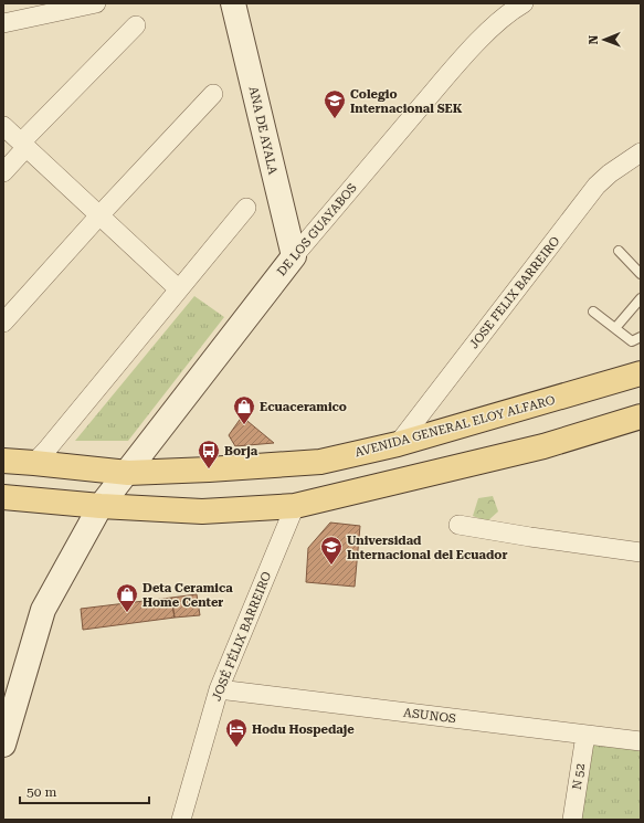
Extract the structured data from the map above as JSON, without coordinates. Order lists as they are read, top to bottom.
{
  "streets": {
    "main road": ["AVENIDA GENERAL ELOY ALFARO"],
    "street": [
      "ANA DE AYALA",
      "DE LOS GUAYABOS",
      "JOSE FELIX BARREIRO",
      "JOSÉ FÉLIX BARREIRO",
      "ASUNOS",
      "N 52"
    ]
  },
  "crossings": [
    ["ANA DE AYALA", "DE LOS GUAYABOS"],
    ["DE LOS GUAYABOS", "AVENIDA GENERAL ELOY ALFARO"],
    ["JOSE FELIX BARREIRO", "AVENIDA GENERAL ELOY ALFARO"],
    ["JOSÉ FÉLIX BARREIRO", "ASUNOS"],
    ["ASUNOS", "N 52"]
  ],
  "places": {
    "school or university": ["Colegio Internacional SEK", "Universidad Internacional del Ecuador"],
    "shop": ["Ecuaceramico", "Deta Ceramica Home Center"],
    "bus stop": ["Borja"],
    "hotel": ["Hodu Hospedaje"]
  },
  "scale_bar": "50 m",
  "north": "left"
}
